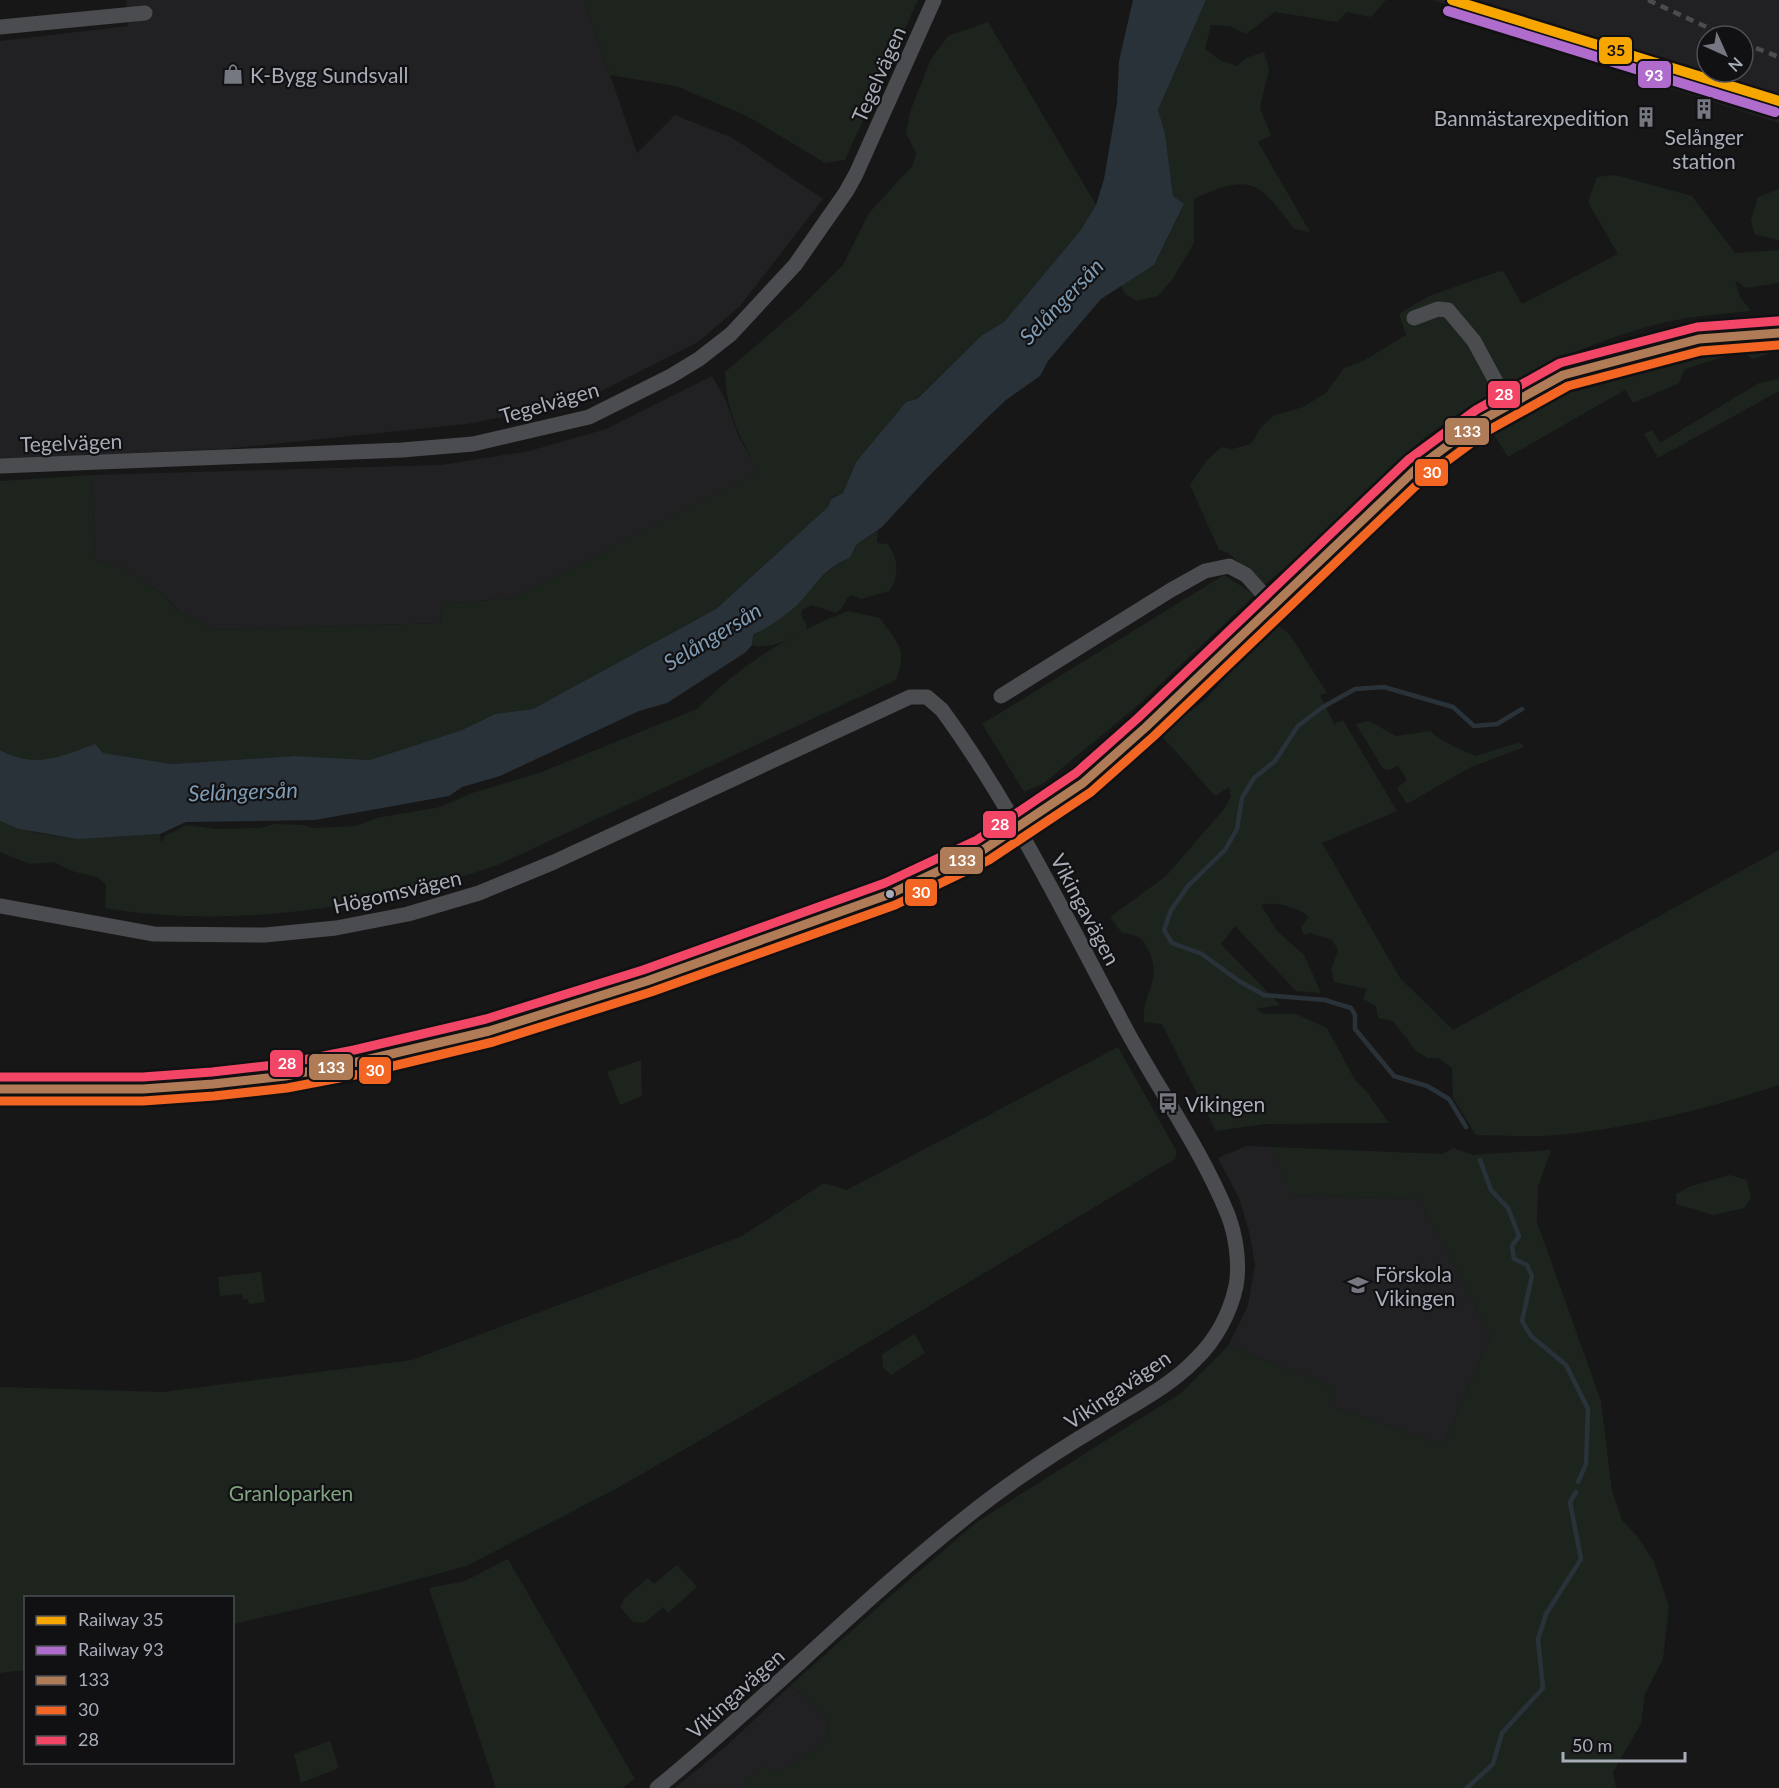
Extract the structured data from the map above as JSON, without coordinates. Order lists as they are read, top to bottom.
{
  "streets": {
    "street": ["Tegelvägen", "Högomsvägen", "Vikingavägen"]
  },
  "crossings": [
    ["Högomsvägen", "Vikingavägen"]
  ],
  "water": ["Selångersån"],
  "parks": ["Granloparken"],
  "places": {
    "shop": ["K-Bygg Sundsvall"],
    "building": ["Selånger station", "Banmästarexpedition"],
    "bus stop": ["Vikingen"],
    "school or university": ["Förskola Vikingen"]
  },
  "lines": [
    "rail line 35",
    "rail line 93",
    "transit line 28",
    "transit line 133",
    "transit line 30"
  ],
  "legend": [
    "Railway 35",
    "Railway 93",
    "133",
    "30",
    "28"
  ],
  "scale_bar": "50 m",
  "north": "bottom right"
}
